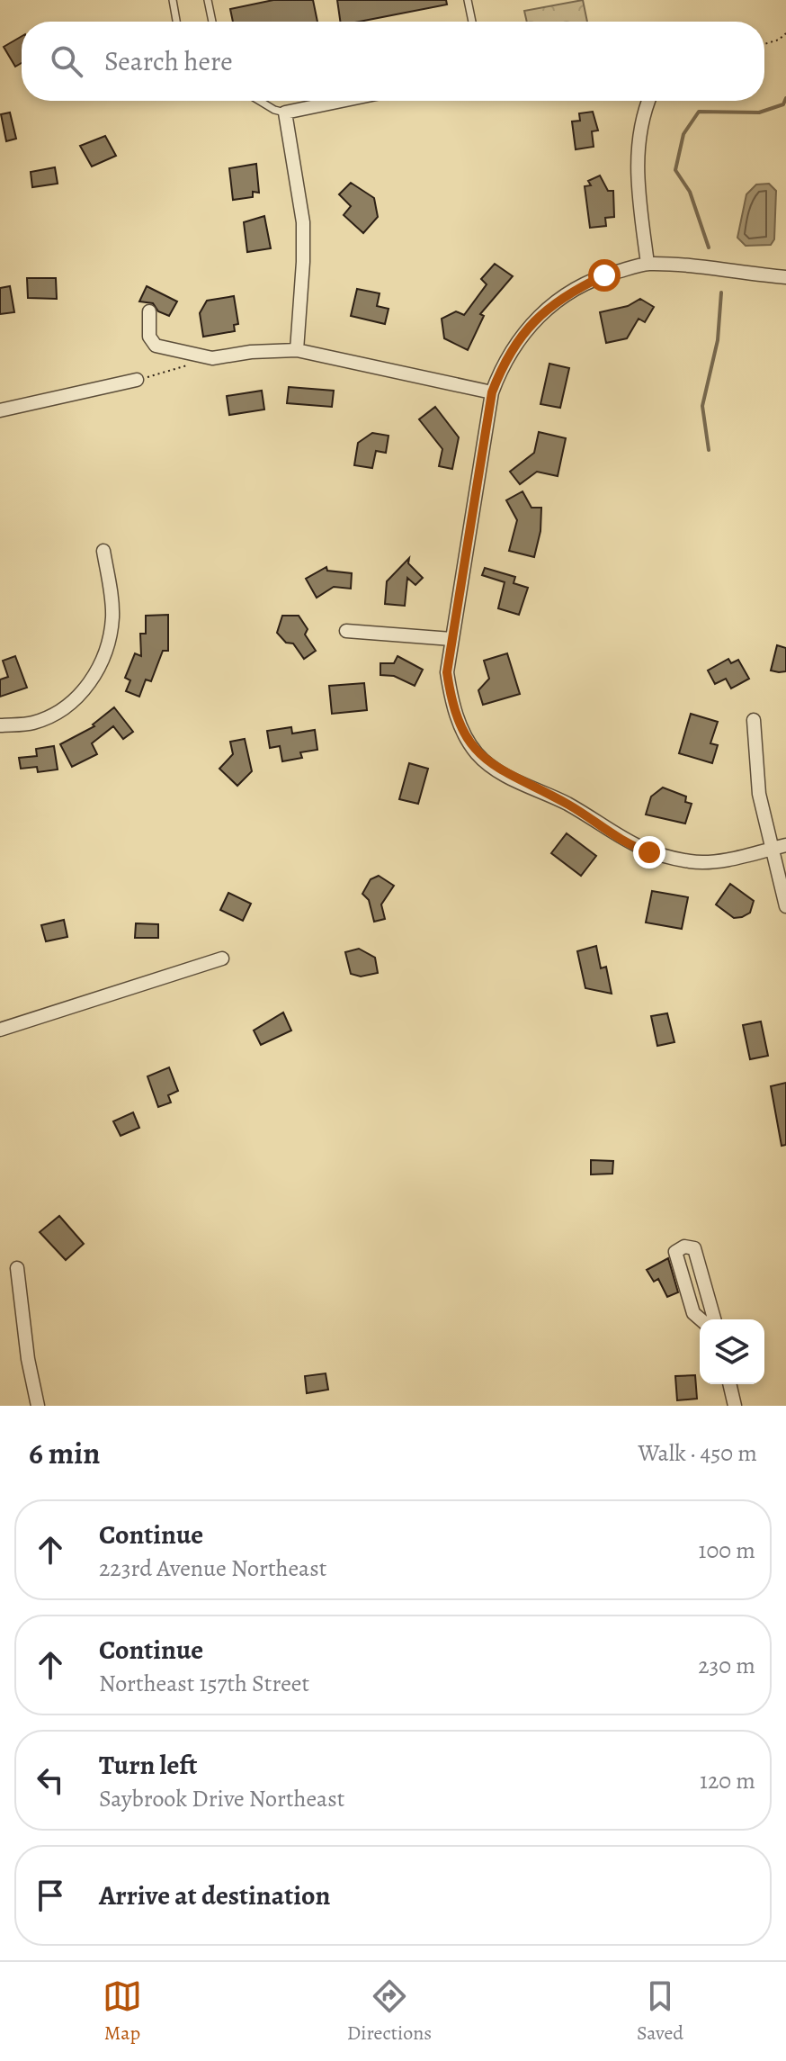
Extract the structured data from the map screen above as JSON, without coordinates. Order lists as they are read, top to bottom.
{
  "page": {
    "search": "Search here",
    "heading": ["6 min", "Walk · 450 m"],
    "list": [
      ["Continue", "223rd Avenue Northeast", "100 m"],
      ["Continue", "Northeast 157th Street", "230 m"],
      ["Turn left", "Saybrook Drive Northeast", "120 m"],
      "Arrive at destination"
    ],
    "nav": ["Map", "Directions", "Saved"]
  }
}
